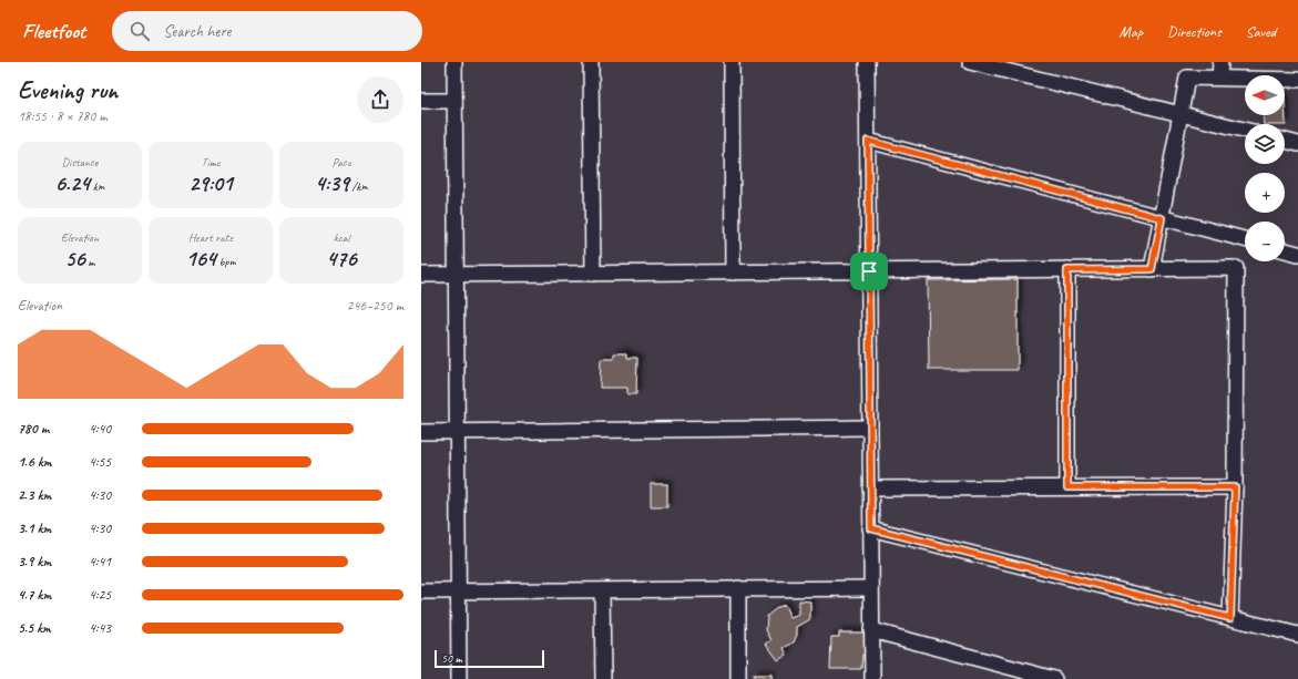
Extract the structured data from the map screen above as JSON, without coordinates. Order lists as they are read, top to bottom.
{
  "scale_bar": "50 m",
  "north": "left",
  "page": {
    "header": "Fleetfoot",
    "search": "Search here",
    "nav": ["Map", "Directions", "Saved"],
    "heading": ["Evening run", "18:55 · 8 × 780 m"],
    "map_buttons": ["+", "−"],
    "stats": [
      ["Distance", "6.24 km"],
      ["Time", "29:01"],
      ["Pace", "4:39 /km"],
      ["Elevation", "56 m"],
      ["Heart rate", "164 bpm"],
      ["kcal", "476"]
    ],
    "chart": ["Elevation", "246–250 m"],
    "list": [
      {
        "name": "780 m",
        "note": "4:40"
      },
      {
        "name": "1.6 km",
        "note": "4:55"
      },
      {
        "name": "2.3 km",
        "note": "4:30"
      },
      {
        "name": "3.1 km",
        "note": "4:30"
      },
      {
        "name": "3.9 km",
        "note": "4:41"
      },
      {
        "name": "4.7 km",
        "note": "4:25"
      },
      {
        "name": "5.5 km",
        "note": "4:43"
      }
    ],
    "scale": "50 m"
  }
}
